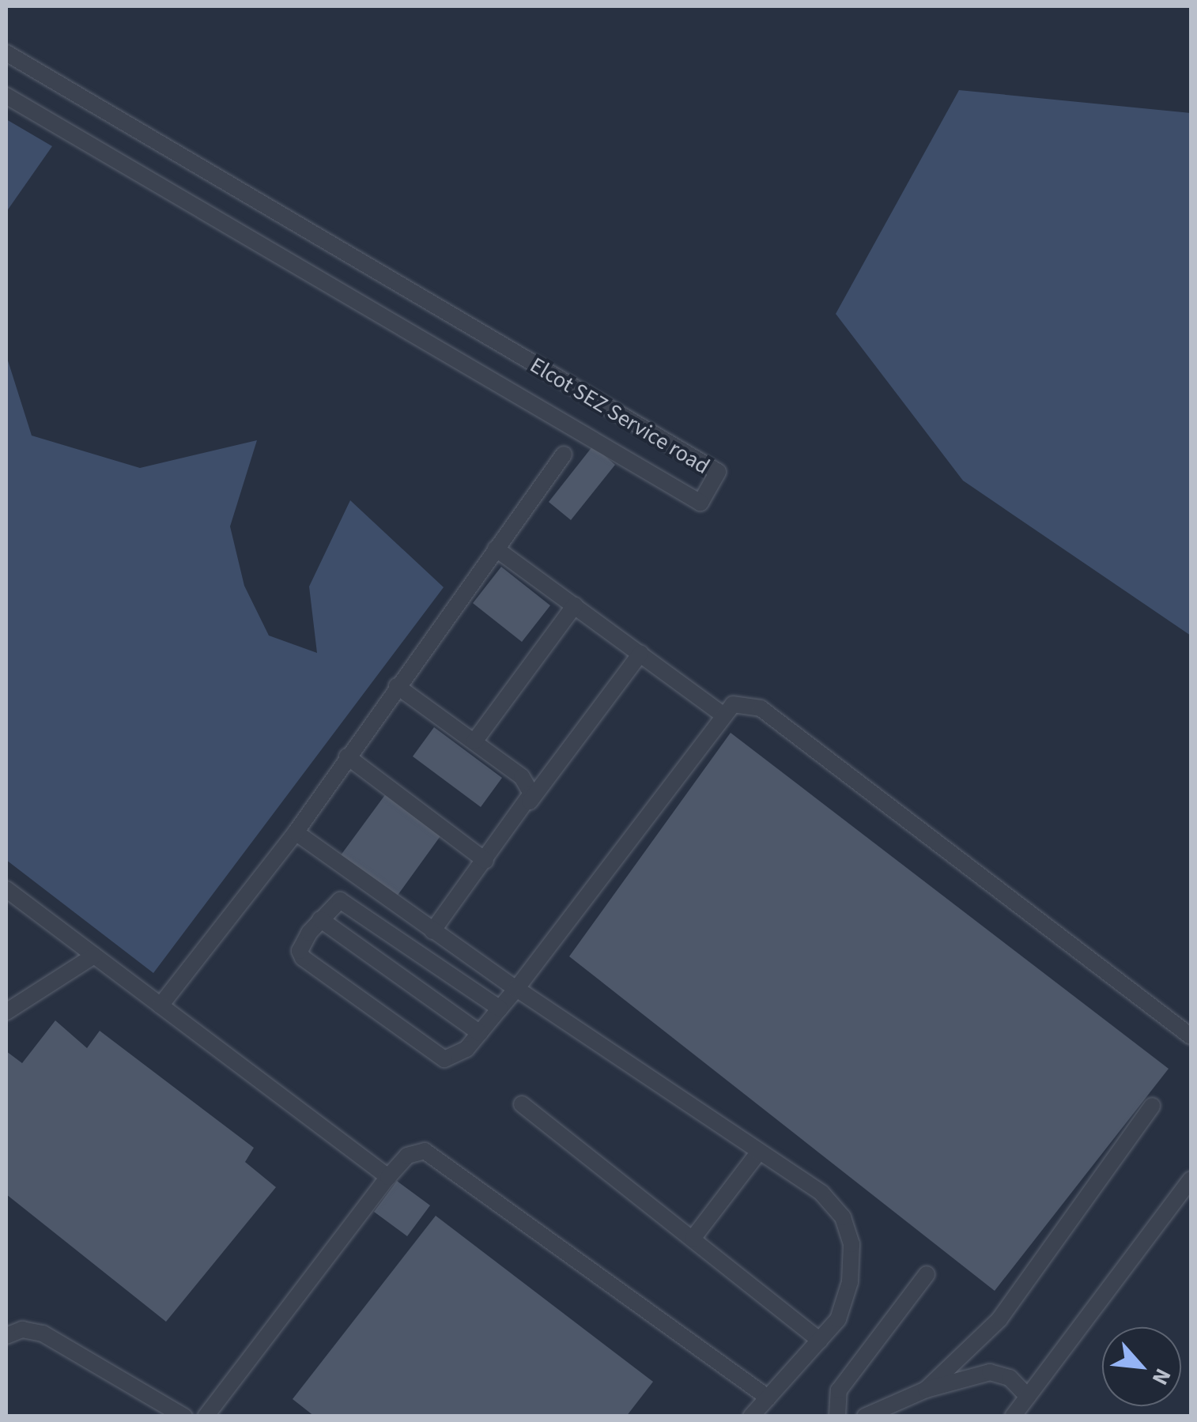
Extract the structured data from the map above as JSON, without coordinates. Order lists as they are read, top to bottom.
{
  "streets": {
    "lane": ["Elcot SEZ Service road"]
  },
  "north": "bottom right"
}
